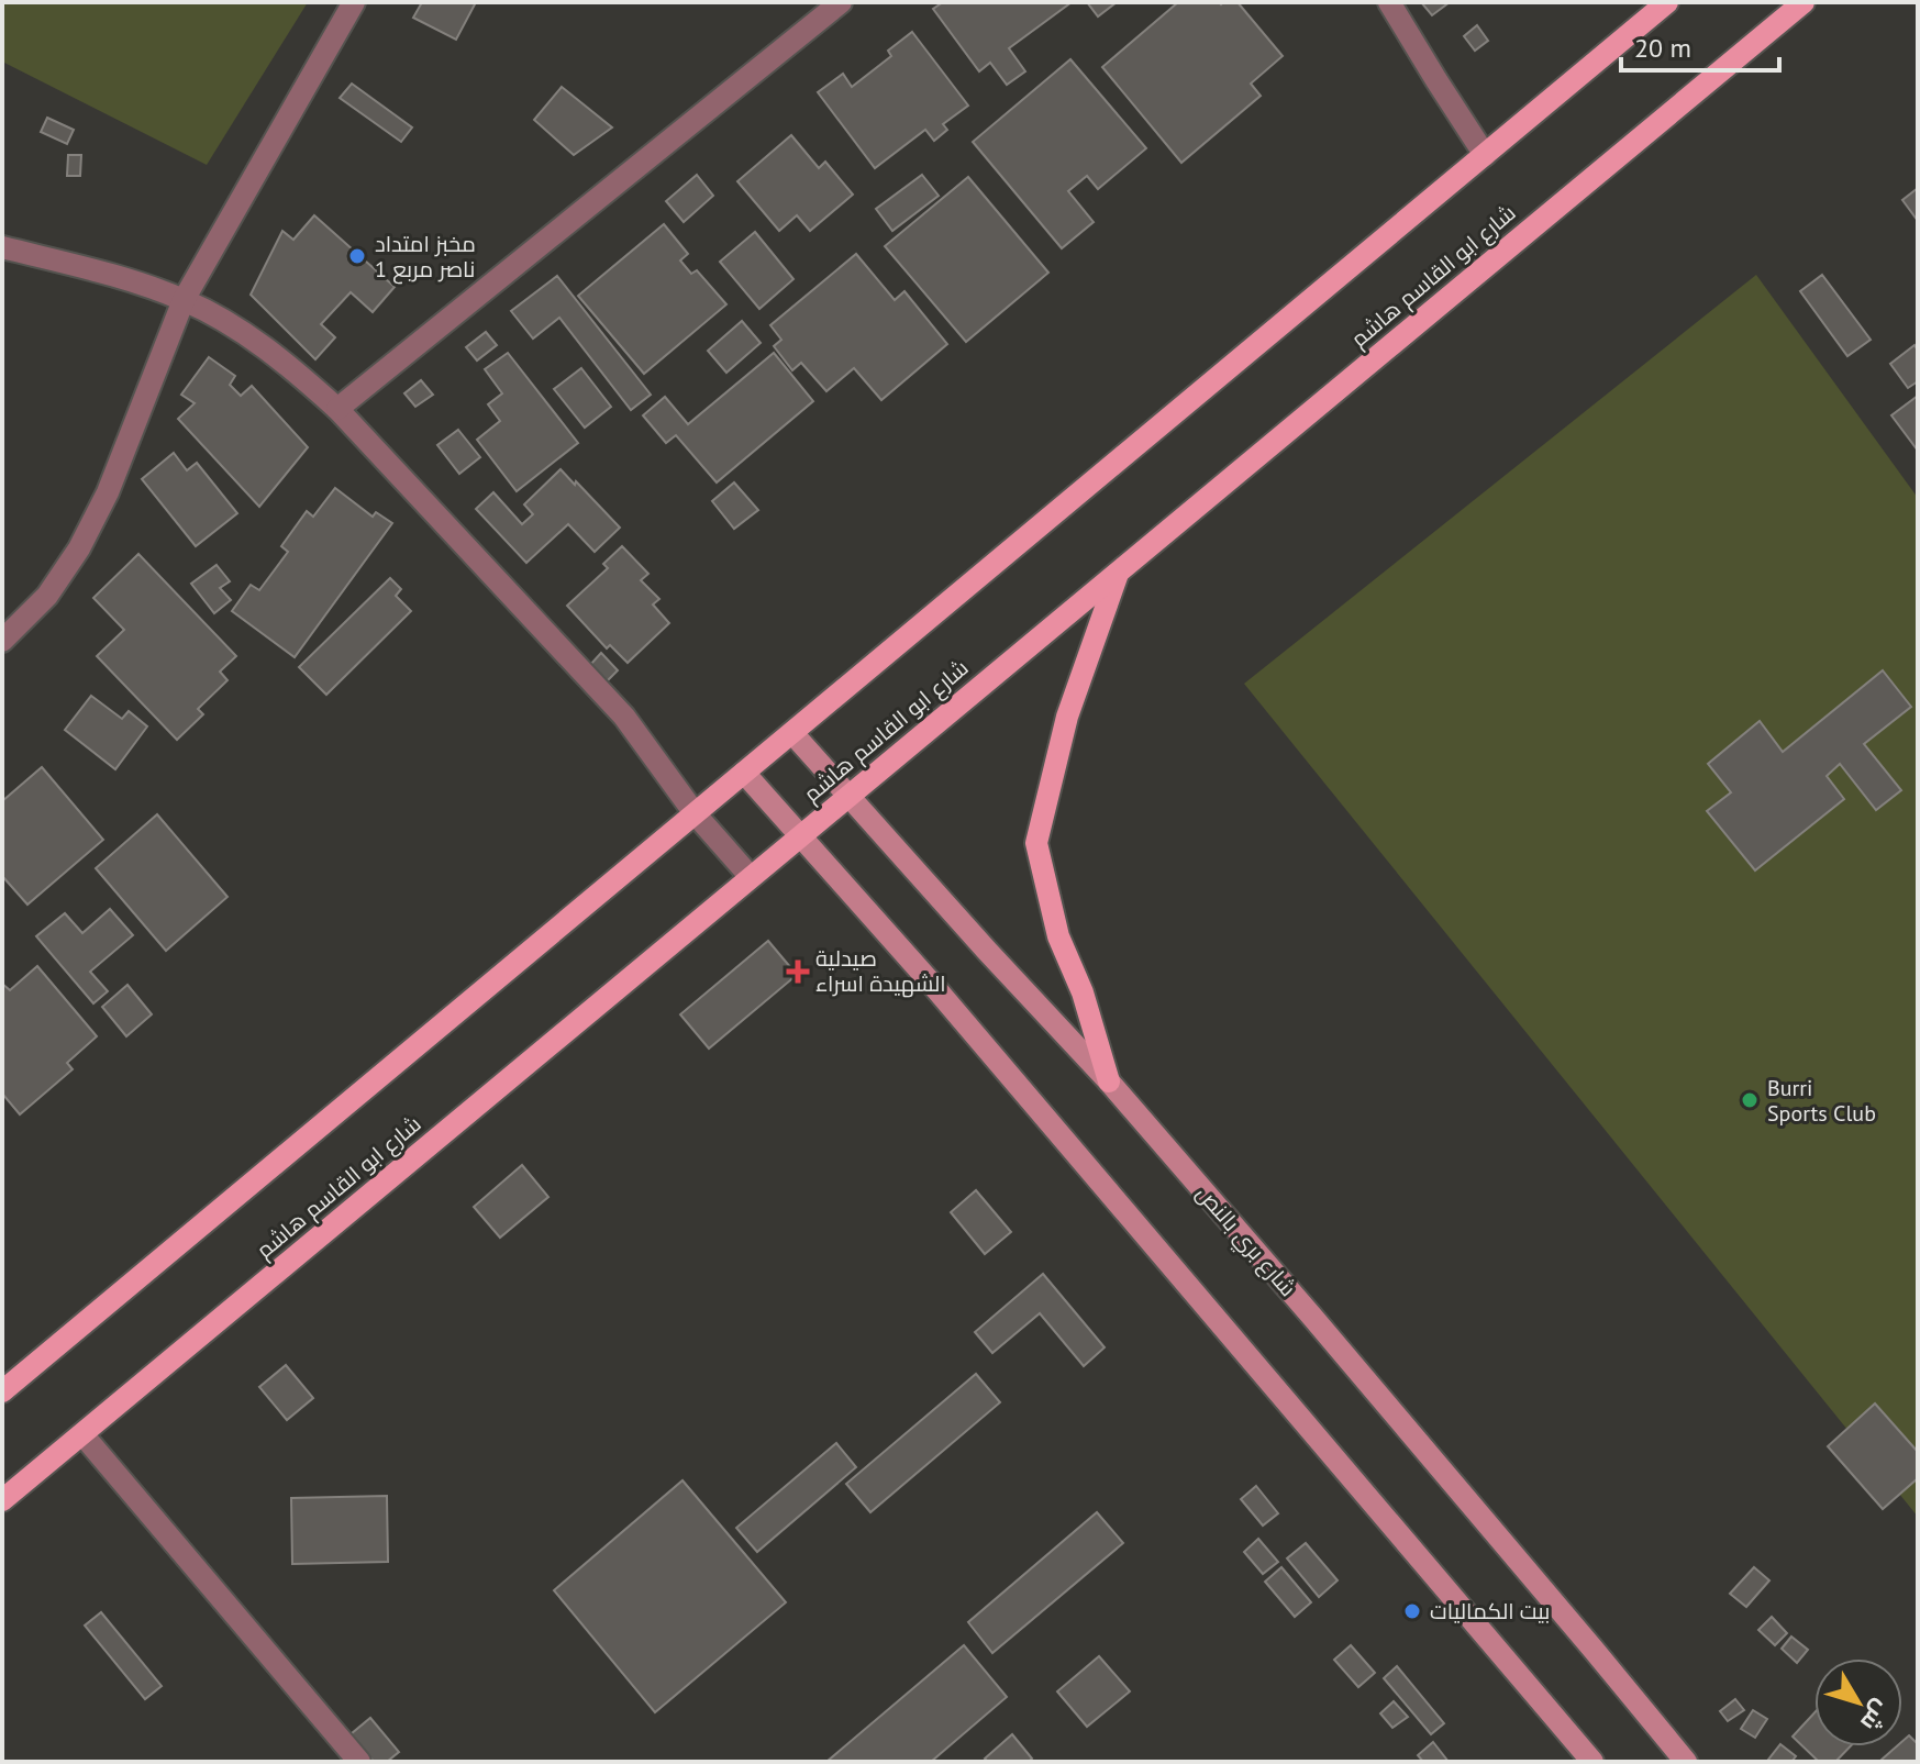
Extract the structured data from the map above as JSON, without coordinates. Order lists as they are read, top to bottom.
{
  "streets": {
    "main road": ["شارع ابو القاسم هاشم", "شارع بري بالنص"]
  },
  "crossings": [
    ["شارع ابو القاسم هاشم", "شارع بري بالنص"]
  ],
  "places": {
    "other": ["مخبز امتداد ناصر مربع 1", "Burri Sports Club", "بيت الكماليات"],
    "health": ["صيدلية الشهيدة اسراء"]
  },
  "scale_bar": "20 m",
  "north": "bottom right"
}
